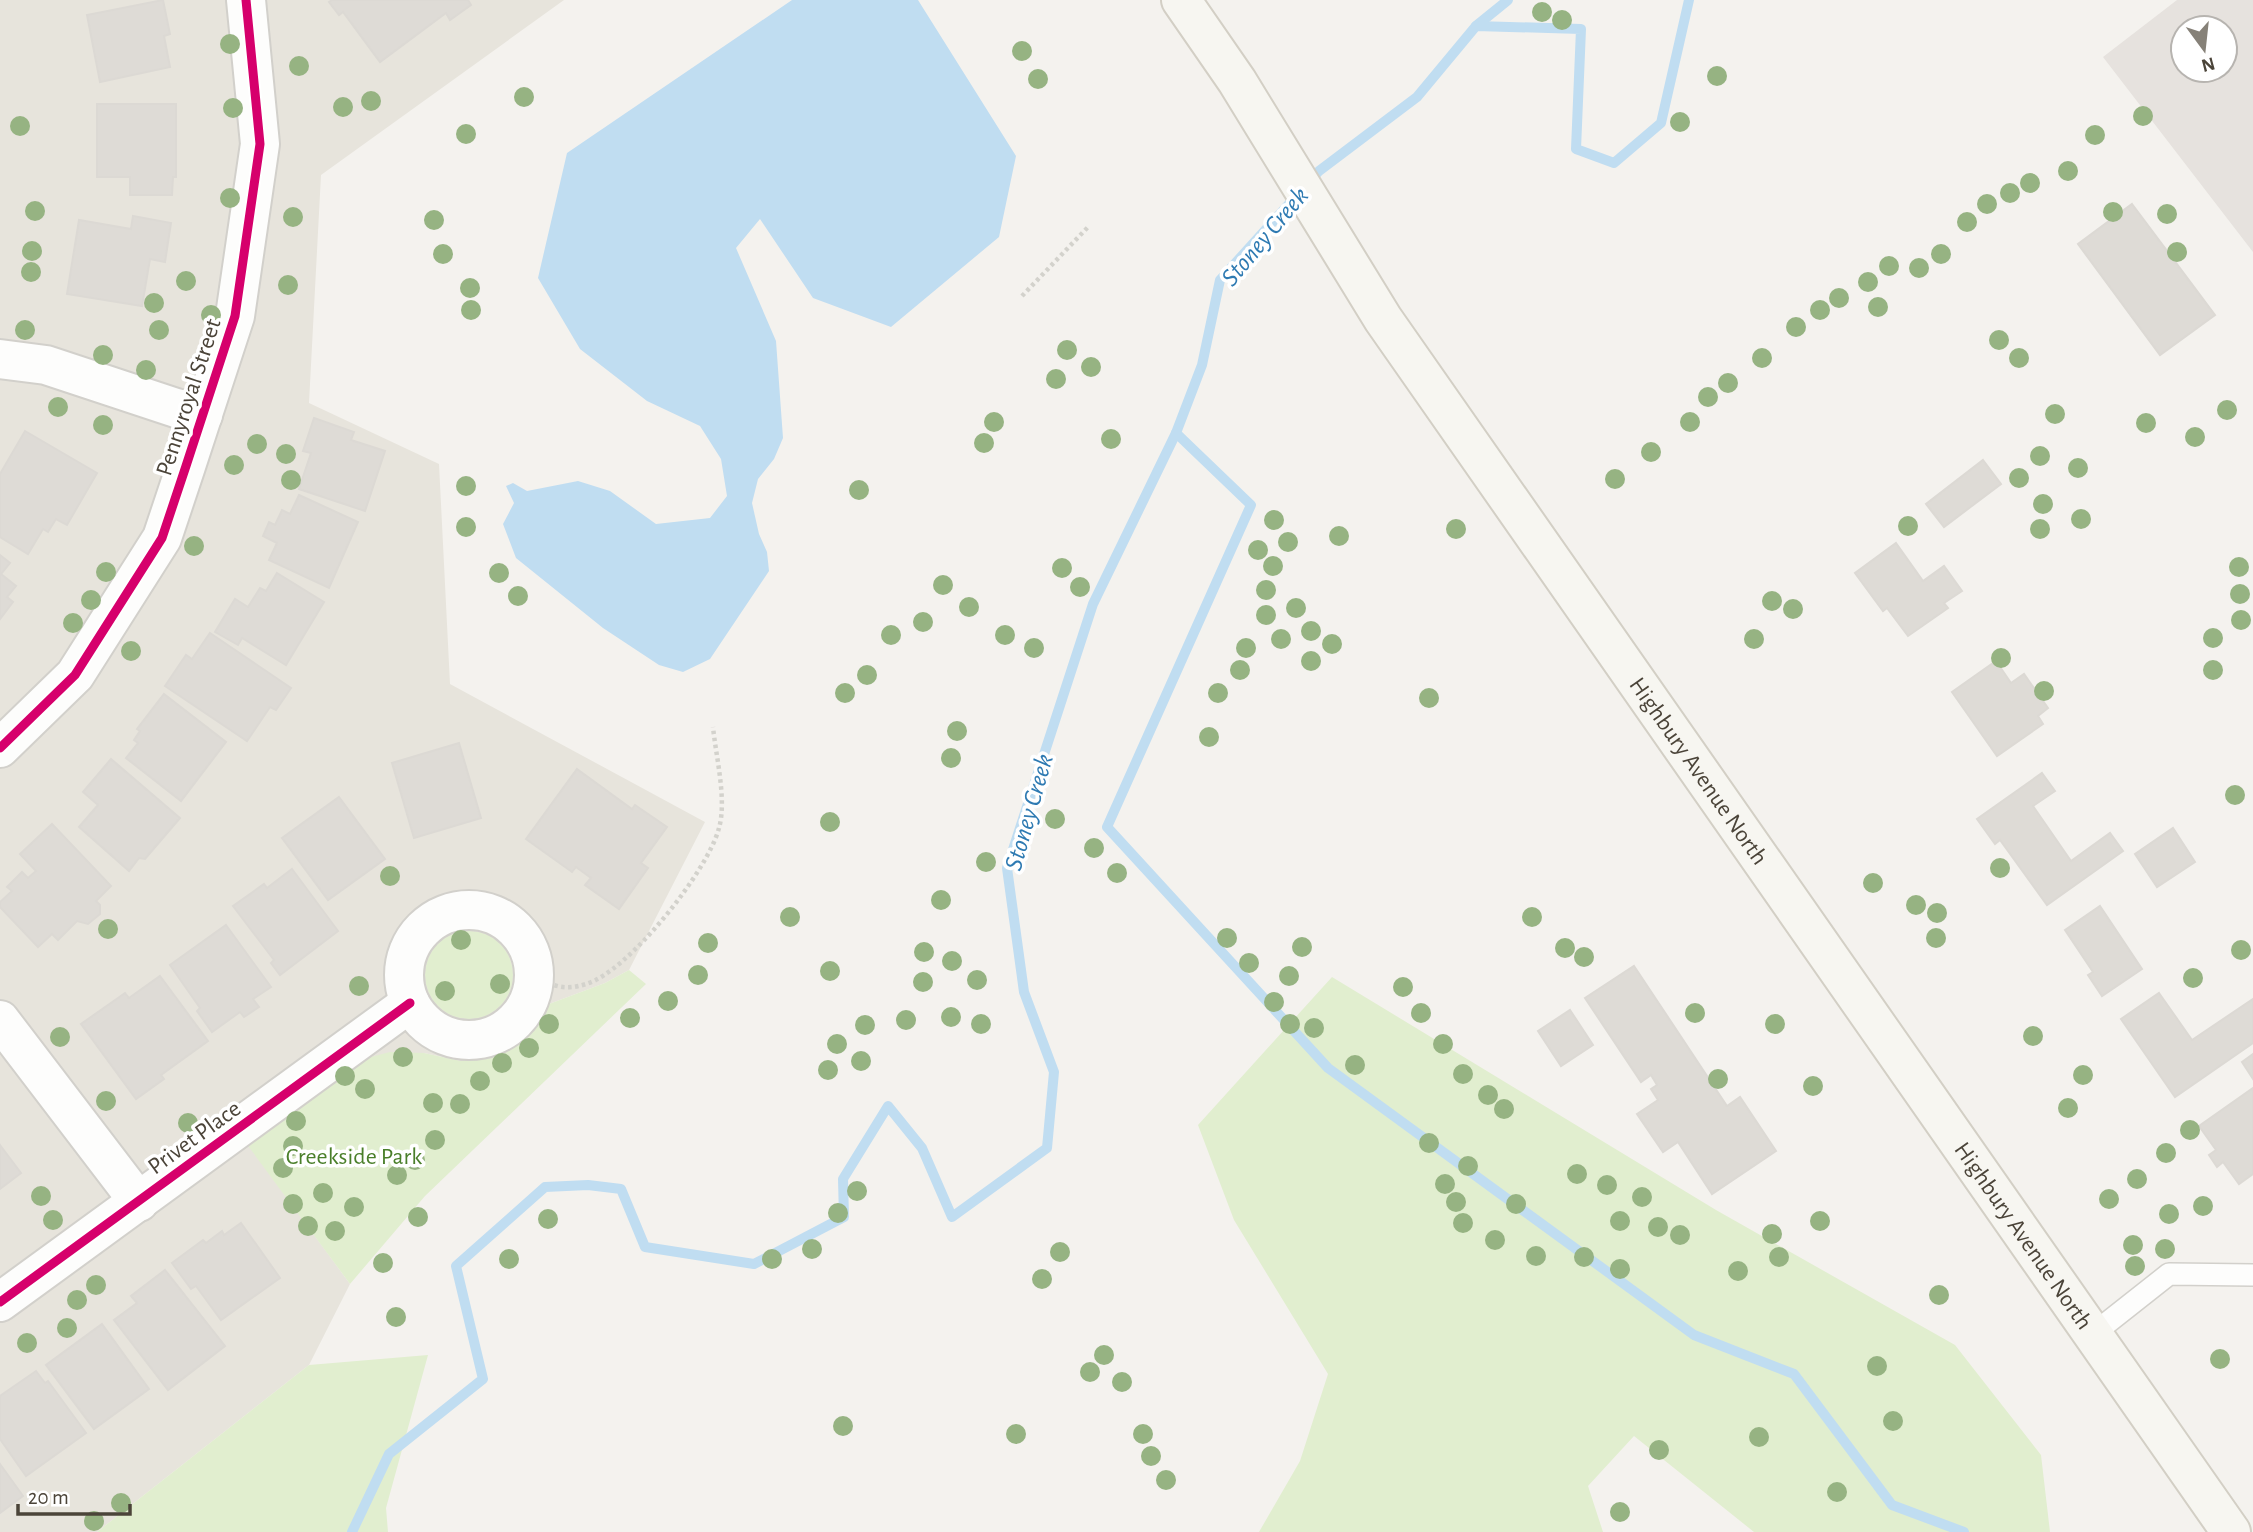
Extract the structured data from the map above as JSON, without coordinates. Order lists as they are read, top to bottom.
{
  "streets": {
    "main road": ["Highbury Avenue North"],
    "street": ["Pennyroyal Street", "Privet Place"]
  },
  "water": ["Stoney Creek"],
  "parks": ["Creekside Park"],
  "scale_bar": "20 m",
  "north": "bottom"
}
